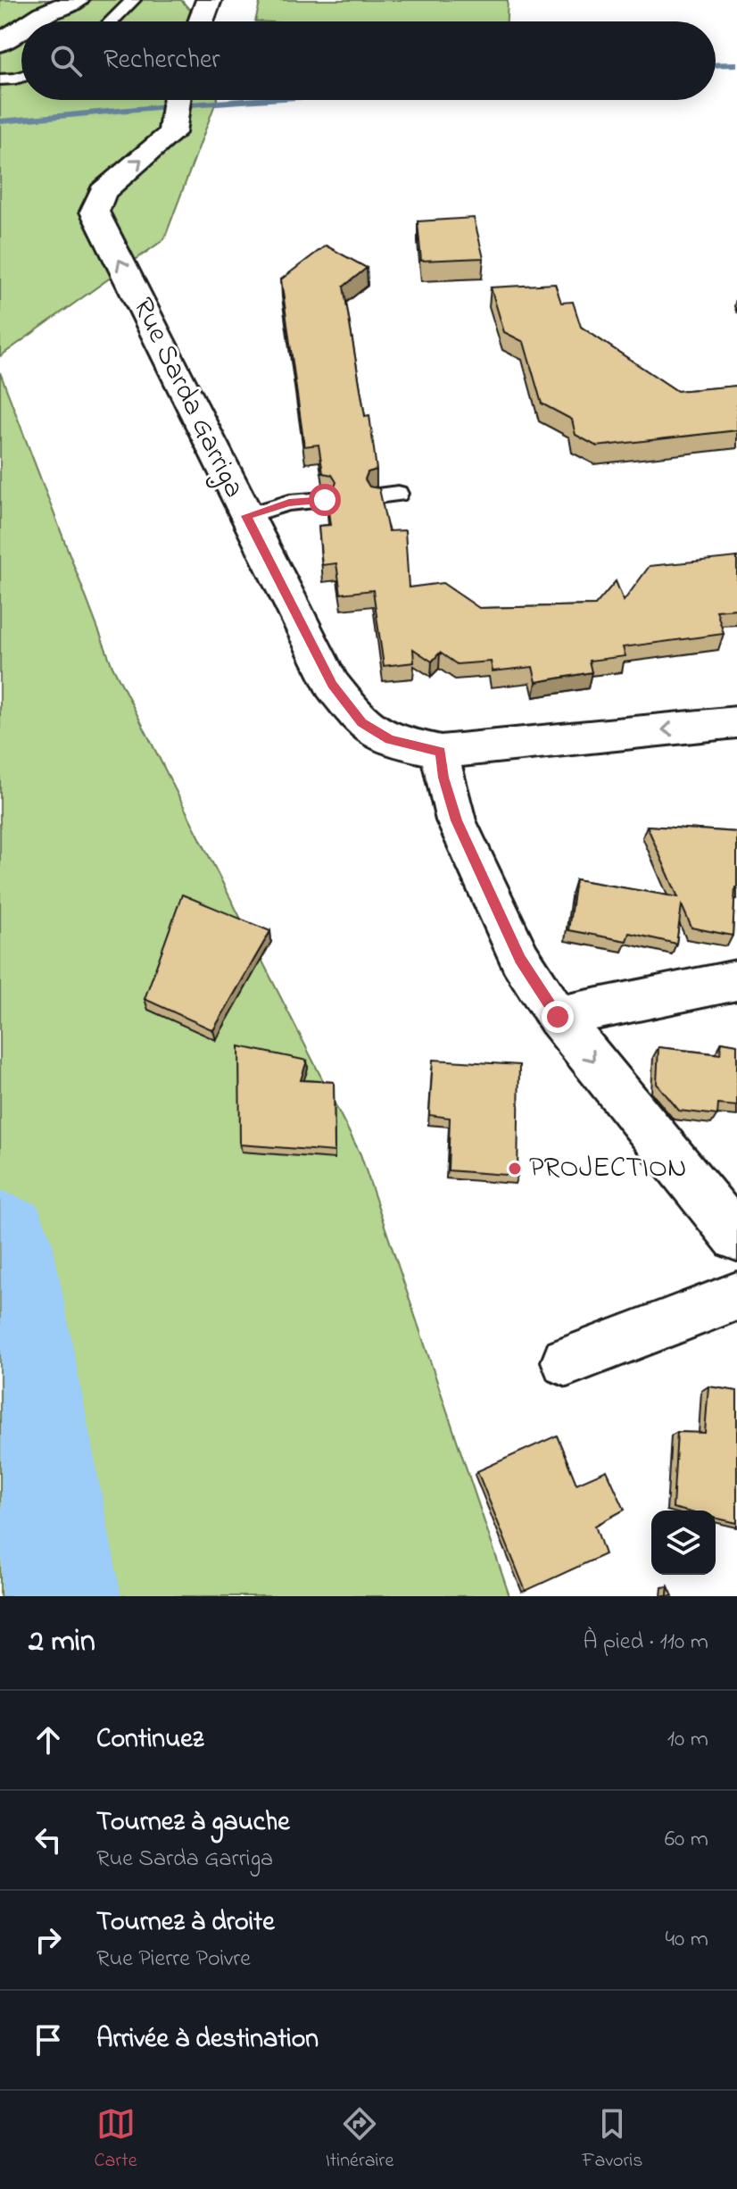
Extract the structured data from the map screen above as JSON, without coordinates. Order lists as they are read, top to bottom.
{
  "streets": {
    "street": ["Rue Sarda Garriga"]
  },
  "places": ["PROJECTION"],
  "page": {
    "search": "Rechercher",
    "heading": ["2 min", "À pied · 110 m"],
    "list": [
      ["Continuez", "10 m"],
      ["Tournez à gauche", "Rue Sarda Garriga", "60 m"],
      ["Tournez à droite", "Rue Pierre Poivre", "40 m"],
      "Arrivée à destination"
    ],
    "nav": ["Carte", "Itinéraire", "Favoris"]
  }
}
